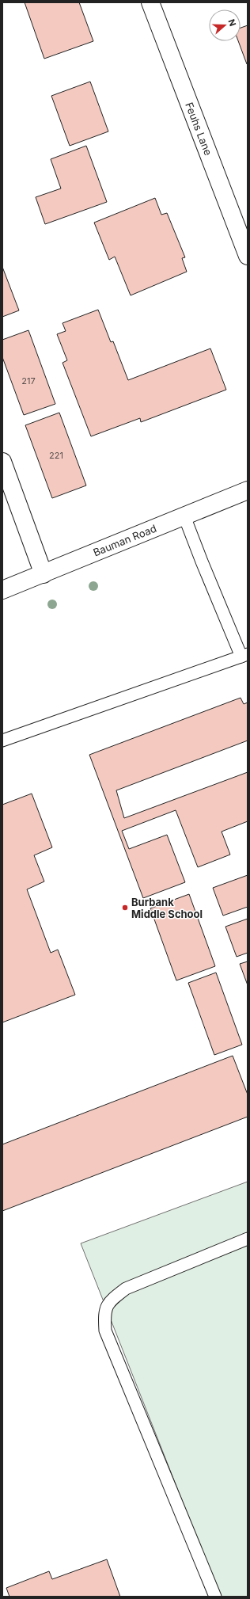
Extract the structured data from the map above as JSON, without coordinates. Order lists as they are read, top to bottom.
{
  "streets": {
    "street": ["Feuhs Lane", "Bauman Road"]
  },
  "places": ["Burbank Middle School"],
  "house_numbers": ["217", "221"],
  "north": "right"
}
